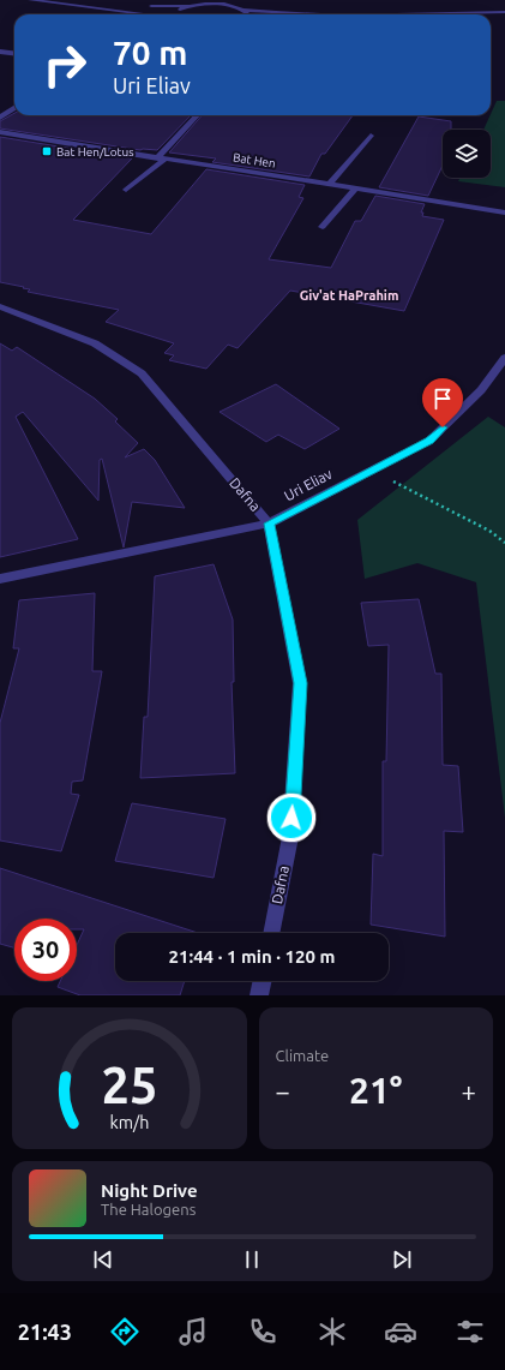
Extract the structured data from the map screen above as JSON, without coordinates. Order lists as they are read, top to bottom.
{
  "streets": {
    "street": ["Bat Hen", "Uri Eliav", "Dafna"]
  },
  "crossings": [
    ["Uri Eliav", "Dafna"]
  ],
  "districts": ["Giv'at HaPrahim"],
  "places": {
    "transit": ["Bat Hen/Lotus"]
  },
  "page": {
    "turn": ["70 m", "Uri Eliav"],
    "limit": "30",
    "trip": "21:44 · 1 min · 120 m",
    "tile": "Climate",
    "heat": ["−", "21°", "+"],
    "song": ["Night Drive", "The Halogens"],
    "tabs": "21:43",
    "gauge": ["25", "km/h"]
  }
}
